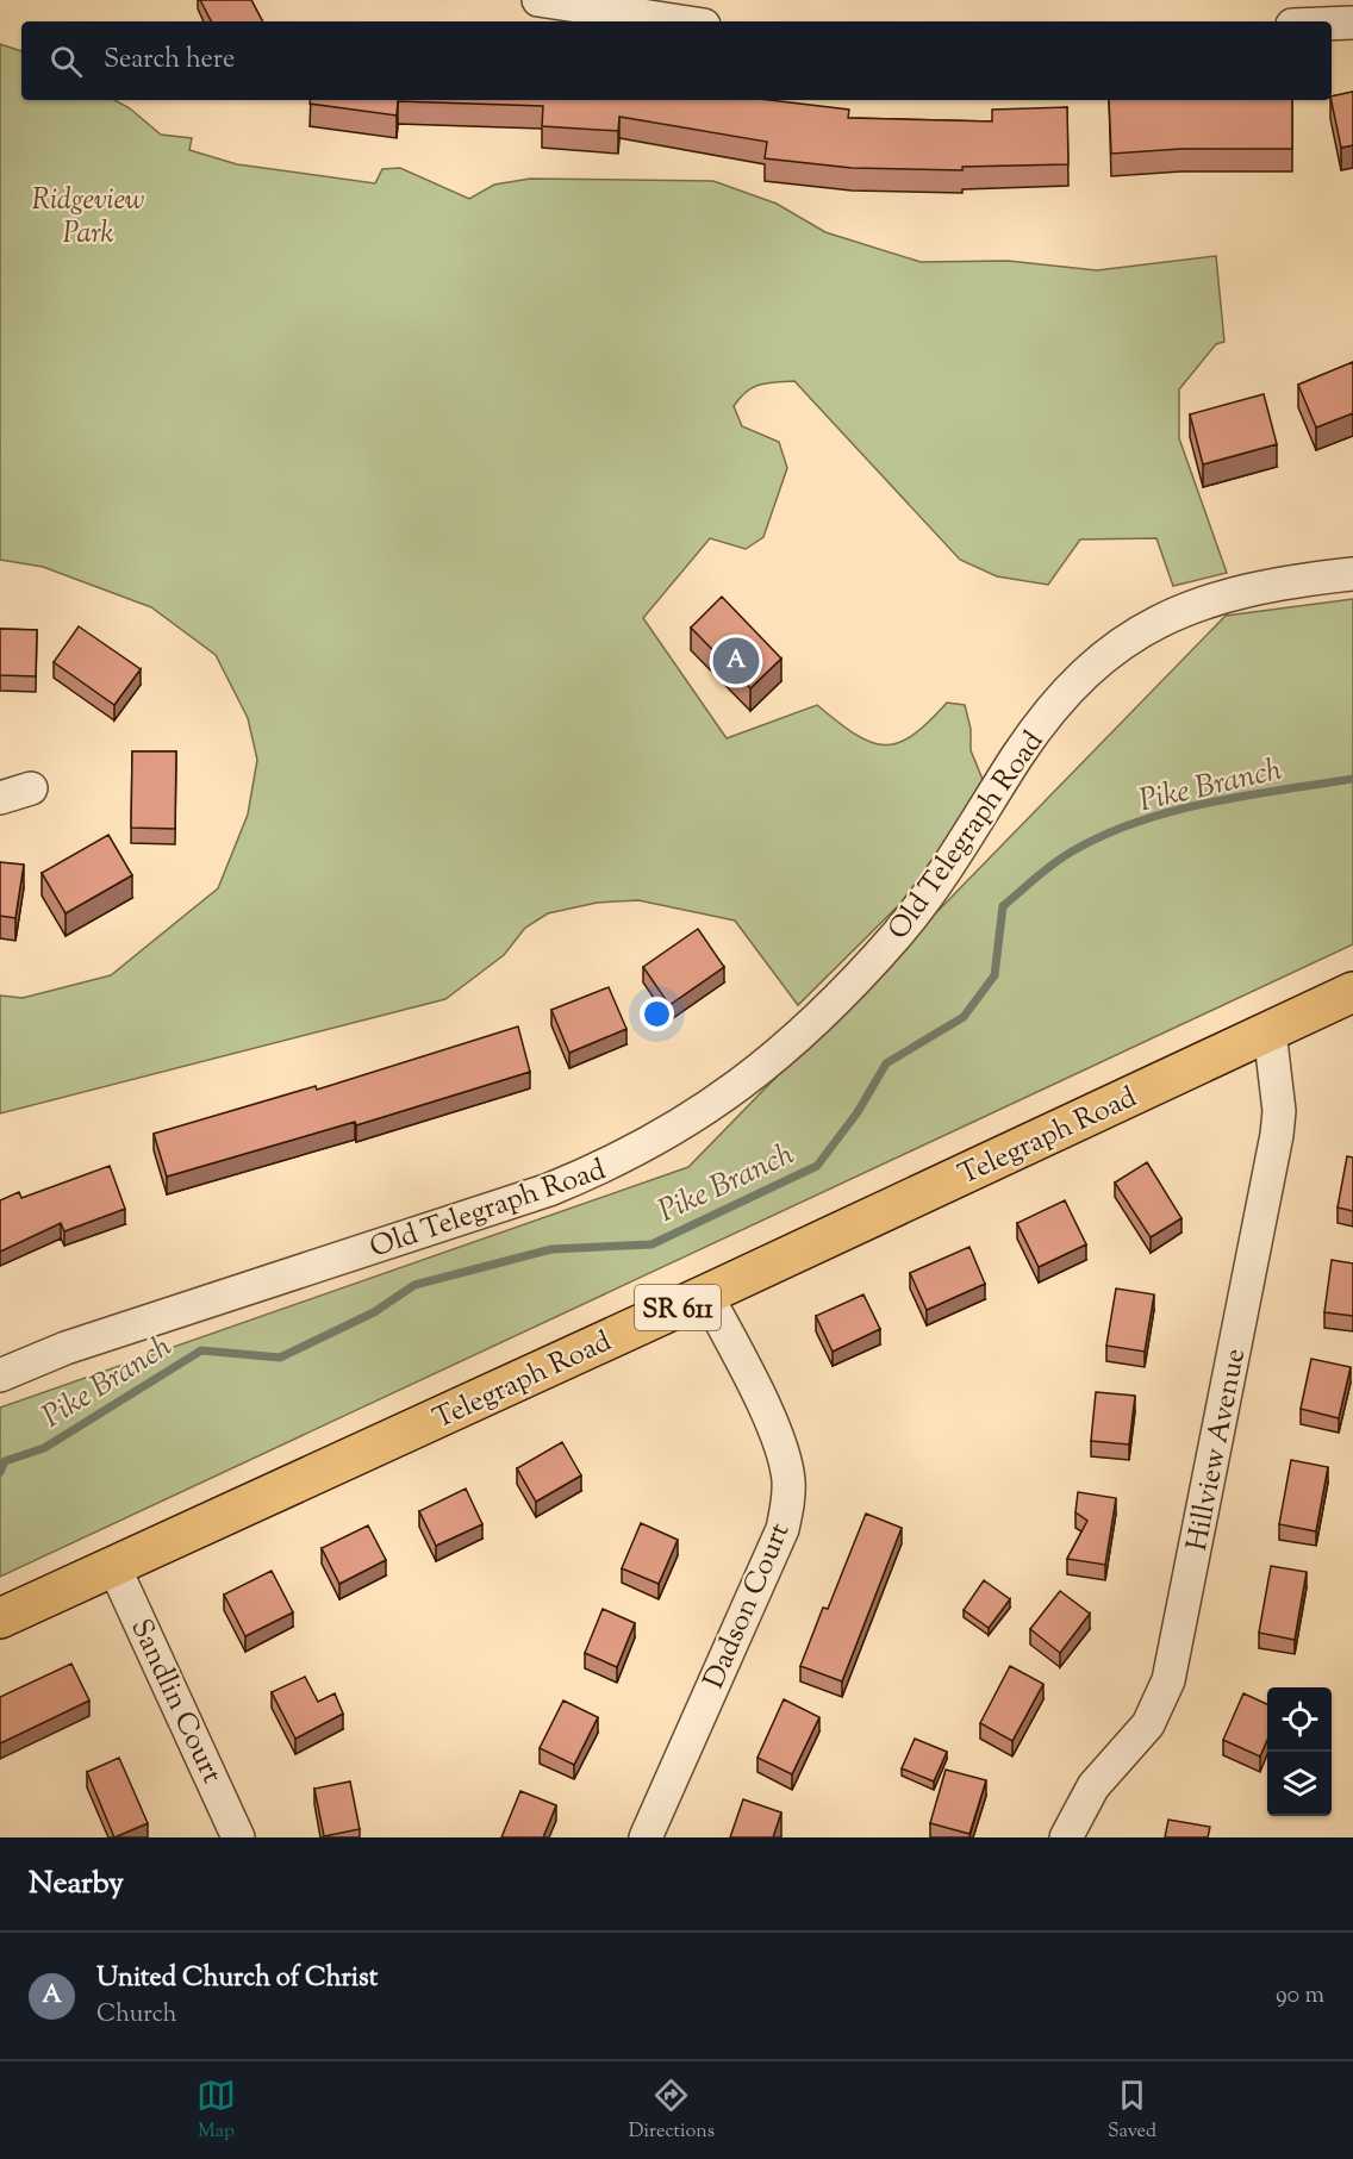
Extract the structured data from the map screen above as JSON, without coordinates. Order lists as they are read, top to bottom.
{
  "streets": {
    "main road": ["Telegraph Road", "SR 611"],
    "street": [
      "Old Telegraph Road",
      "Hillview Avenue",
      "Dadson Court",
      "Sandlin Court"
    ]
  },
  "crossings": [
    ["Telegraph Road", "Hillview Avenue"],
    ["Telegraph Road", "Dadson Court"],
    ["Telegraph Road", "Sandlin Court"]
  ],
  "water": ["Pike Branch"],
  "parks": ["Ridgeview Park"],
  "page": {
    "search": "Search here",
    "pins": "A",
    "heading": "Nearby",
    "list": [
      {
        "mark": "A",
        "name": "United Church of Christ",
        "note": "Church",
        "value": "90 m"
      }
    ],
    "nav": ["Map", "Directions", "Saved"]
  }
}
